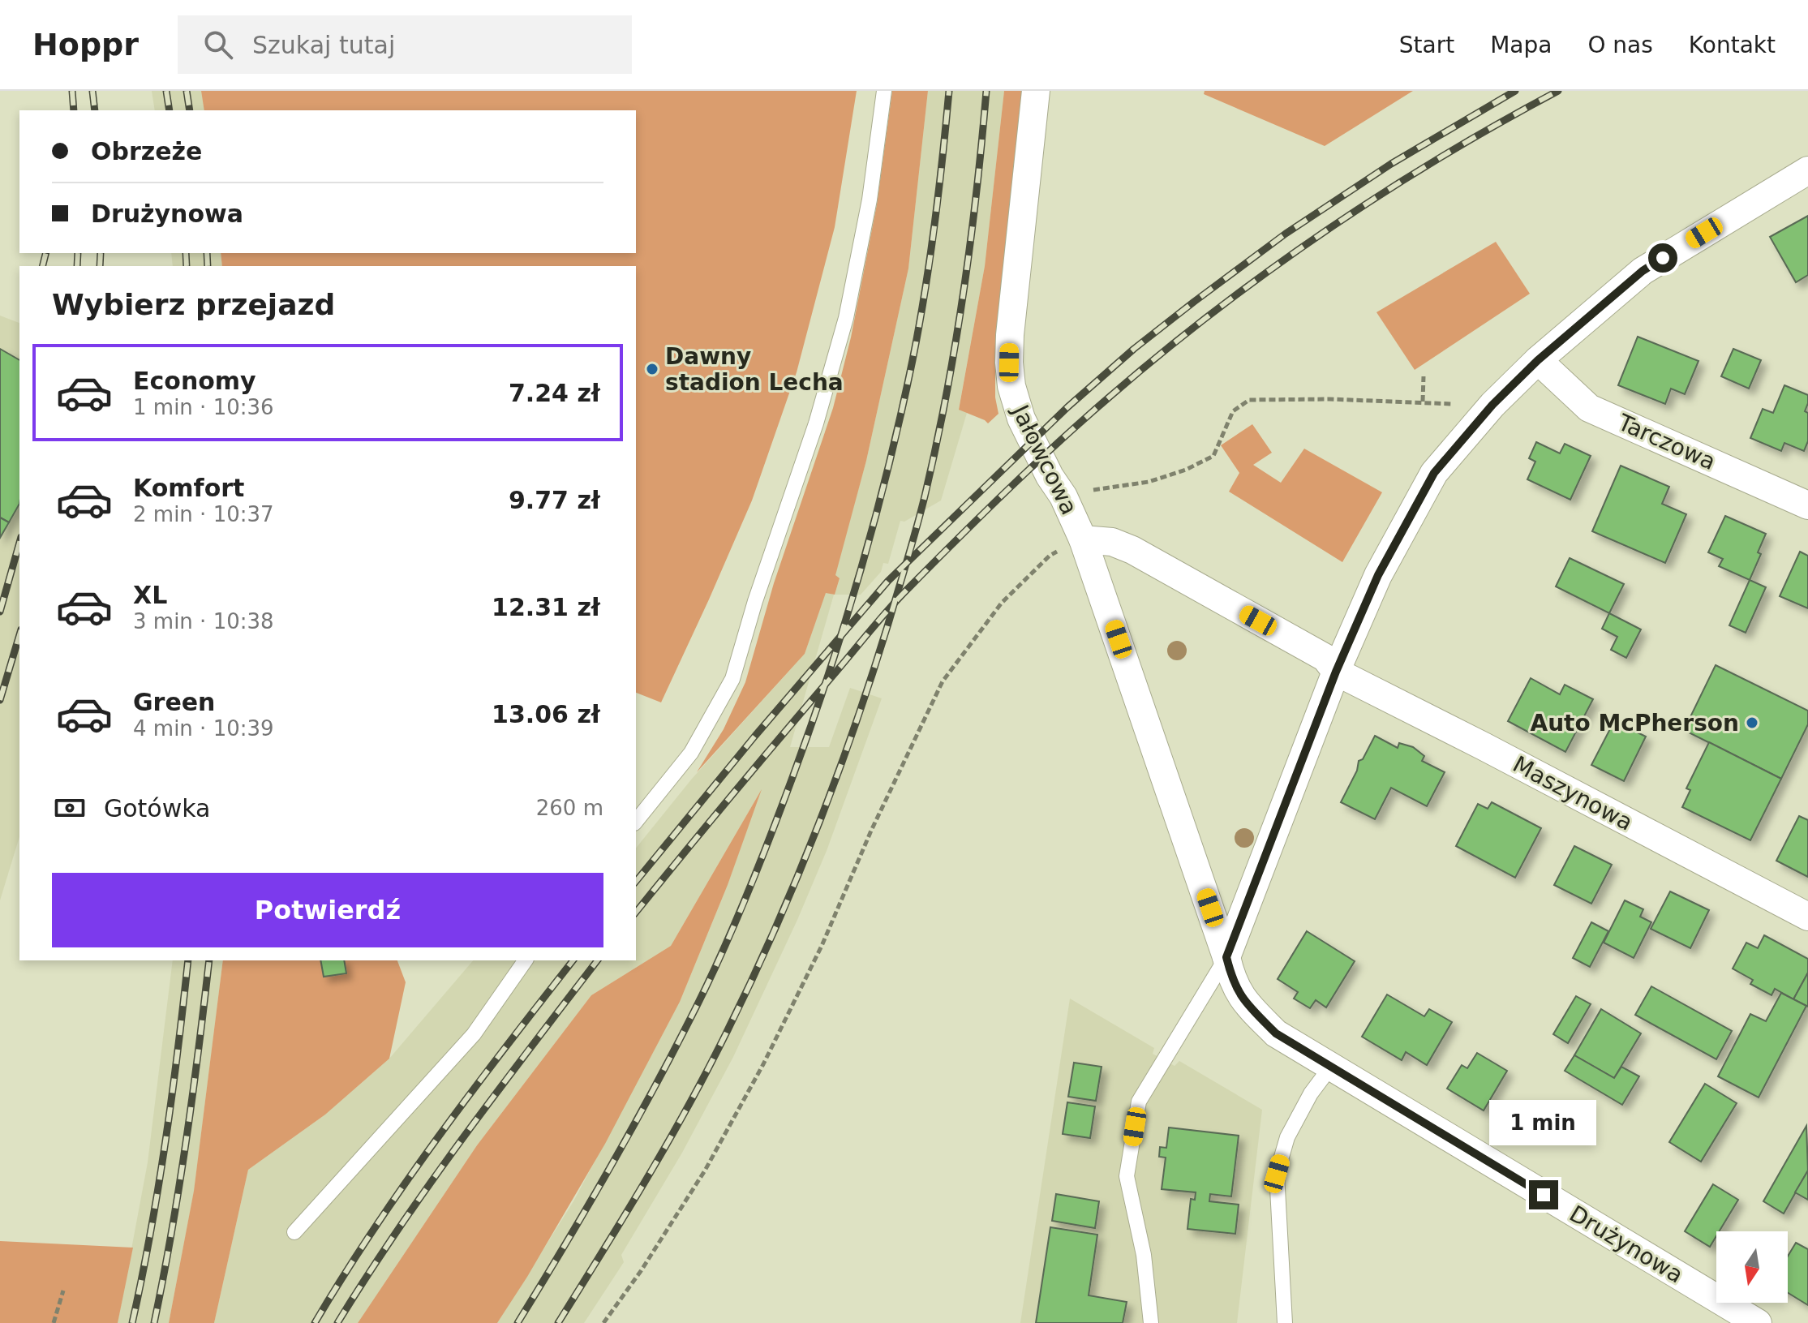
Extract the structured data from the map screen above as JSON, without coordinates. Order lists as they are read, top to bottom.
{
  "streets": {
    "street": [
      "Tarczowa",
      "Jałowcowa",
      "Maszynowa",
      "Drużynowa"
    ]
  },
  "crossings": [
    ["Jałowcowa", "Maszynowa"],
    ["Jałowcowa", "Drużynowa"]
  ],
  "places": ["Dawny stadion Lecha", "Auto McPherson"],
  "north": "bottom",
  "page": {
    "header": "Hoppr",
    "search": "Szukaj tutaj",
    "nav": [
      "Start",
      "Mapa",
      "O nas",
      "Kontakt"
    ],
    "banner": ["Obrzeże", "Drużynowa"],
    "heading": "Wybierz przejazd",
    "list": [
      {
        "name": "Economy",
        "note": "1 min · 10:36",
        "value": "7.24 zł"
      },
      {
        "name": "Komfort",
        "note": "2 min · 10:37",
        "value": "9.77 zł"
      },
      {
        "name": "XL",
        "note": "3 min · 10:38",
        "value": "12.31 zł"
      },
      {
        "name": "Green",
        "note": "4 min · 10:39",
        "value": "13.06 zł"
      }
    ],
    "pay": ["Gotówka", "260 m"],
    "buttons": "Potwierdź",
    "bubble": "1 min"
  }
}
